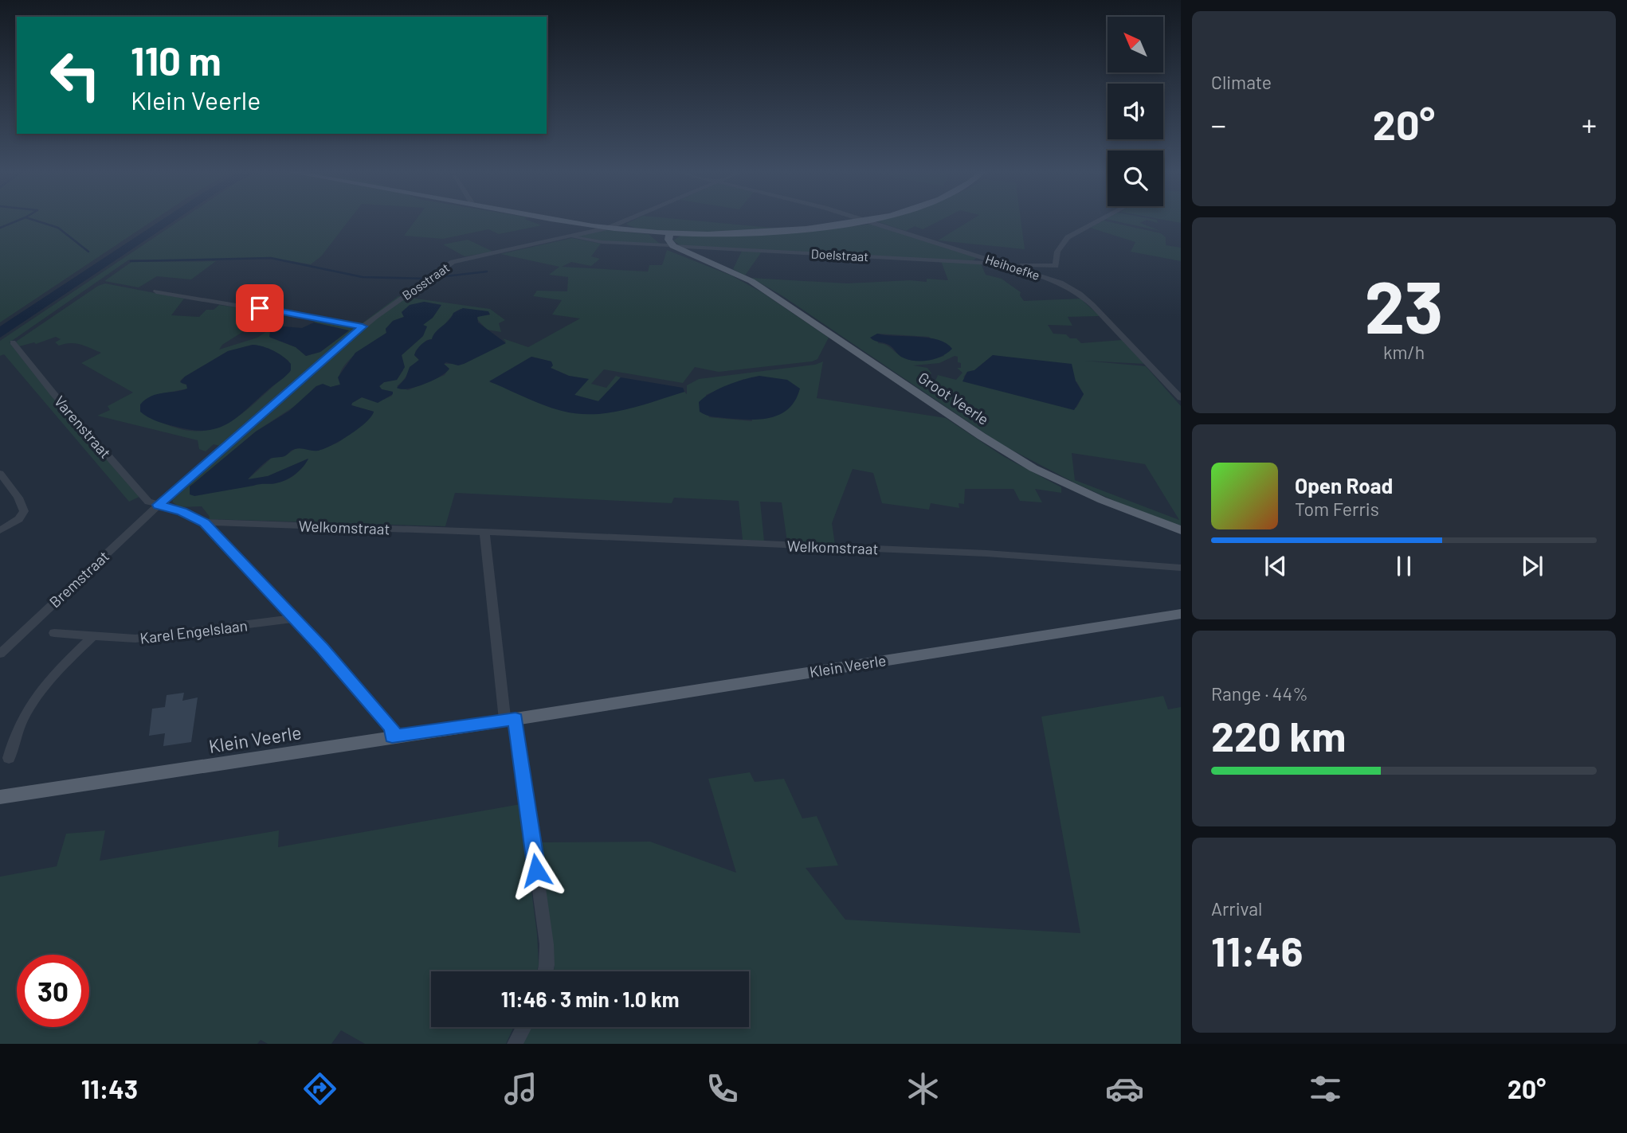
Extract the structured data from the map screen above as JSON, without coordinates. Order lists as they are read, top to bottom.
{
  "streets": {
    "main road": ["Groot Veerle", "Klein Veerle"],
    "street": [
      "Doelstraat",
      "Heihoefke",
      "Bosstraat",
      "Varenstraat",
      "Welkomstraat",
      "Bremstraat",
      "Karel Engelslaan"
    ]
  },
  "crossings": [
    ["Doelstraat", "Heihoefke"],
    ["Doelstraat", "Bosstraat"],
    ["Doelstraat", "Groot Veerle"],
    ["Bosstraat", "Varenstraat"],
    ["Bosstraat", "Bremstraat"],
    ["Varenstraat", "Bremstraat"]
  ],
  "north": "top left",
  "page": {
    "tile": [
      "Climate",
      ["23", "km/h"],
      ["Range · 44%", "220 km"],
      ["Arrival", "11:46"]
    ],
    "turn": ["110 m", "Klein Veerle"],
    "heat": ["−", "20°", "+"],
    "song": ["Open Road", "Tom Ferris"],
    "limit": "30",
    "trip": "11:46 · 3 min · 1.0 km",
    "tabs": ["11:43", "20°"]
  }
}
